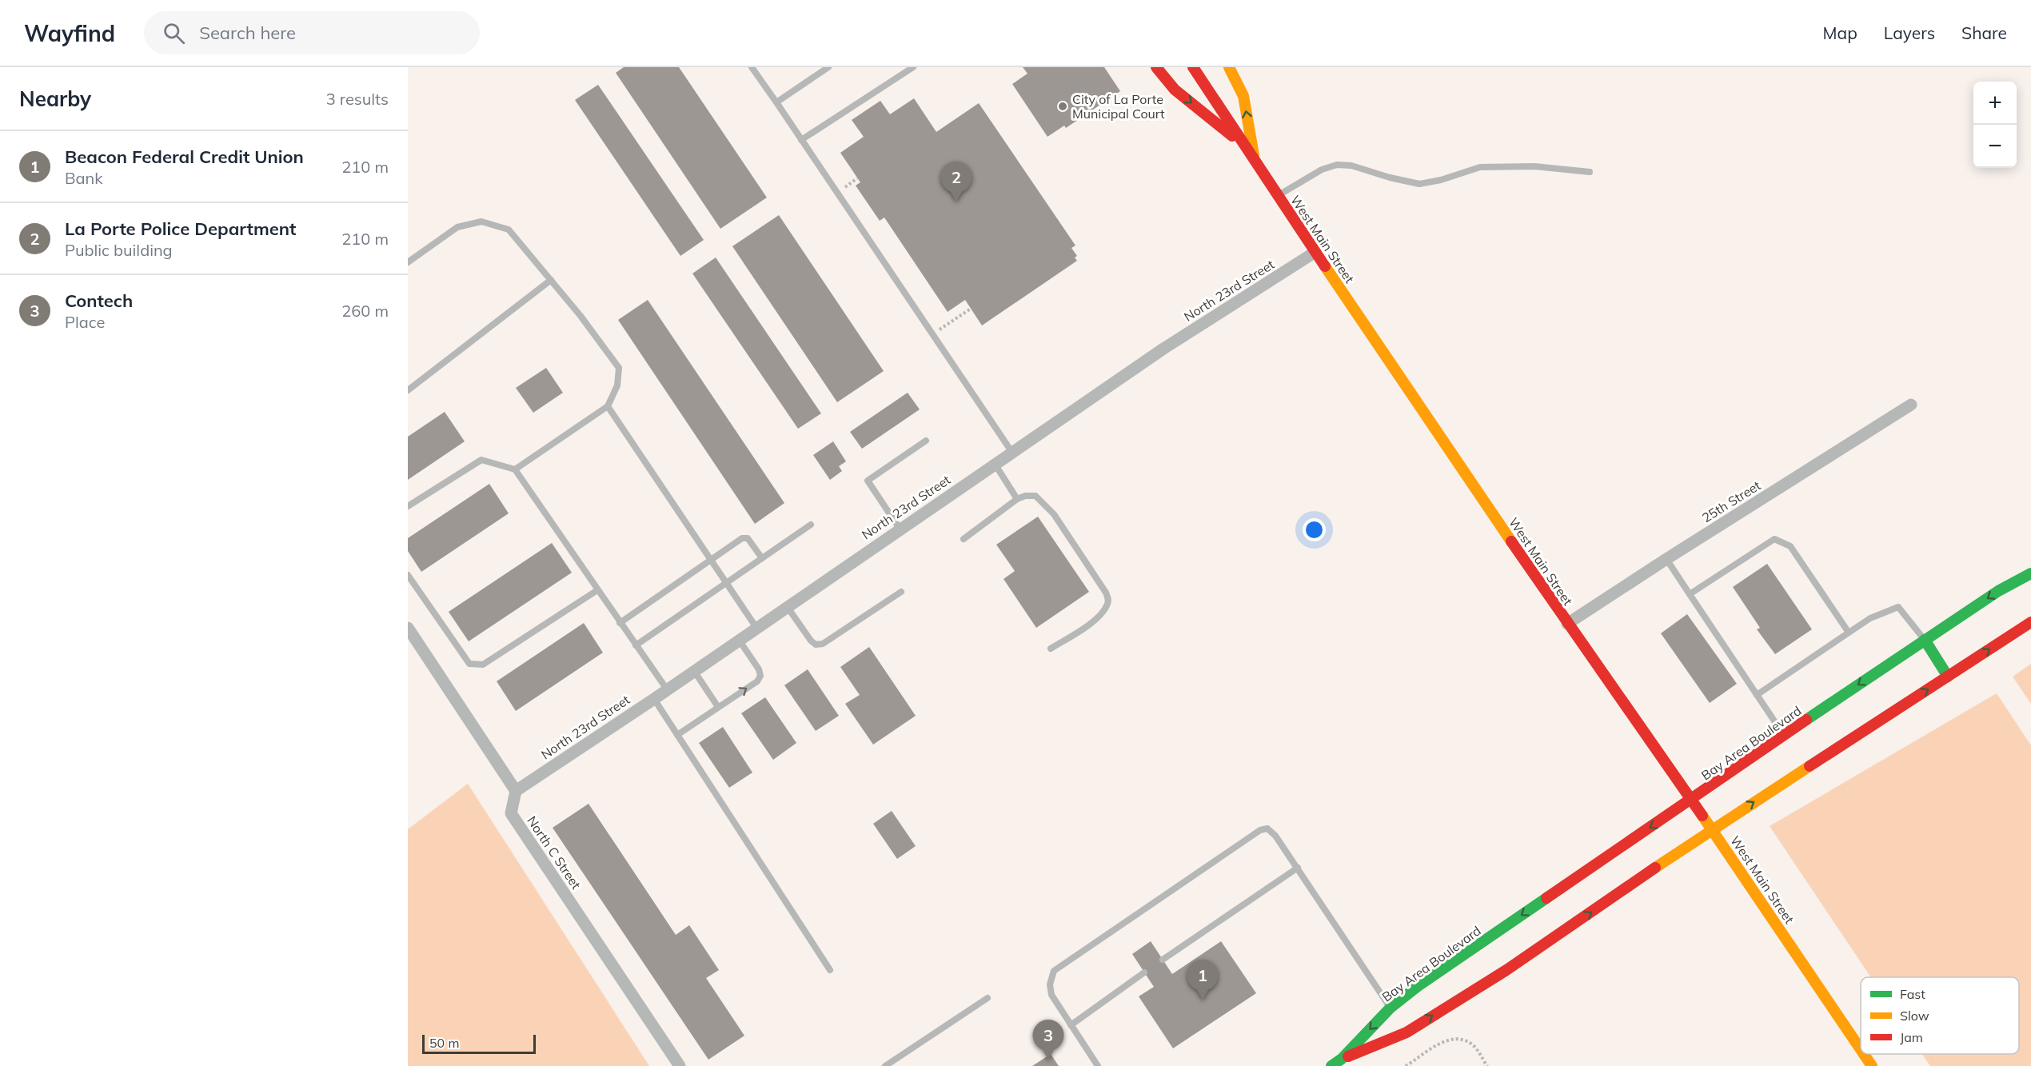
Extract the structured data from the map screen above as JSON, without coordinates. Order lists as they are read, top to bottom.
{
  "streets": {
    "main road": ["West Main Street", "Bay Area Boulevard"],
    "street": ["North 23rd Street", "25th Street", "North C Street"]
  },
  "crossings": [
    ["West Main Street", "North 23rd Street"],
    ["West Main Street", "25th Street"],
    ["West Main Street", "Bay Area Boulevard"],
    ["North 23rd Street", "North C Street"]
  ],
  "places": ["City of La Porte Municipal Court"],
  "legend": ["Fast", "Slow", "Jam"],
  "scale_bar": "50 m",
  "page": {
    "header": "Wayfind",
    "search": "Search here",
    "nav": ["Map", "Layers", "Share"],
    "heading": ["Nearby", "3 results"],
    "map_buttons": ["+", "−"],
    "list": [
      {
        "mark": "1",
        "name": "Beacon Federal Credit Union",
        "note": "Bank",
        "value": "210 m"
      },
      {
        "mark": "2",
        "name": "La Porte Police Department",
        "note": "Public building",
        "value": "210 m"
      },
      {
        "mark": "3",
        "name": "Contech",
        "note": "Place",
        "value": "260 m"
      }
    ],
    "pins": ["2", "1", "3"],
    "scale": "50 m"
  }
}
